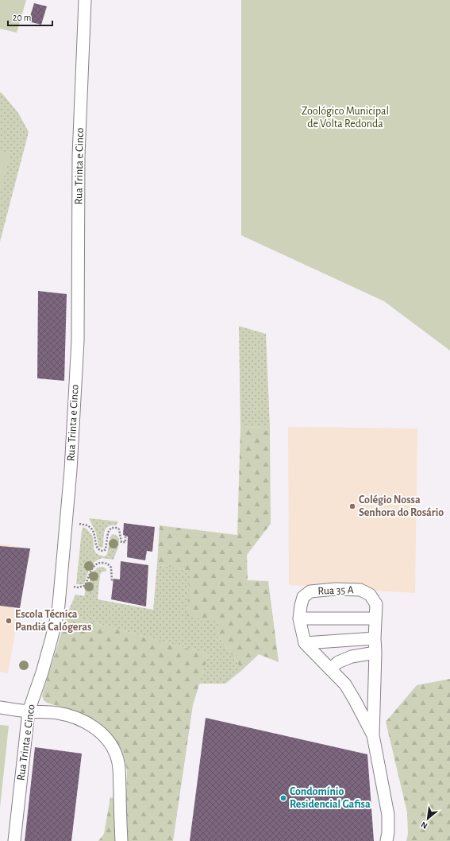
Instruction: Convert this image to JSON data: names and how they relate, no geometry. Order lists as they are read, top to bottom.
{
  "streets": {
    "street": ["Rua Trinta e Cinco", "Rua 35 A"]
  },
  "parks": ["Zoológico Municipal de Volta Redonda"],
  "places": ["Colégio Nossa Senhora do Rosário", "Escola Técnica Pandiá Calógeras", "Condomínio Residencial Gafisa"],
  "scale_bar": "20 m",
  "north": "bottom left"
}
